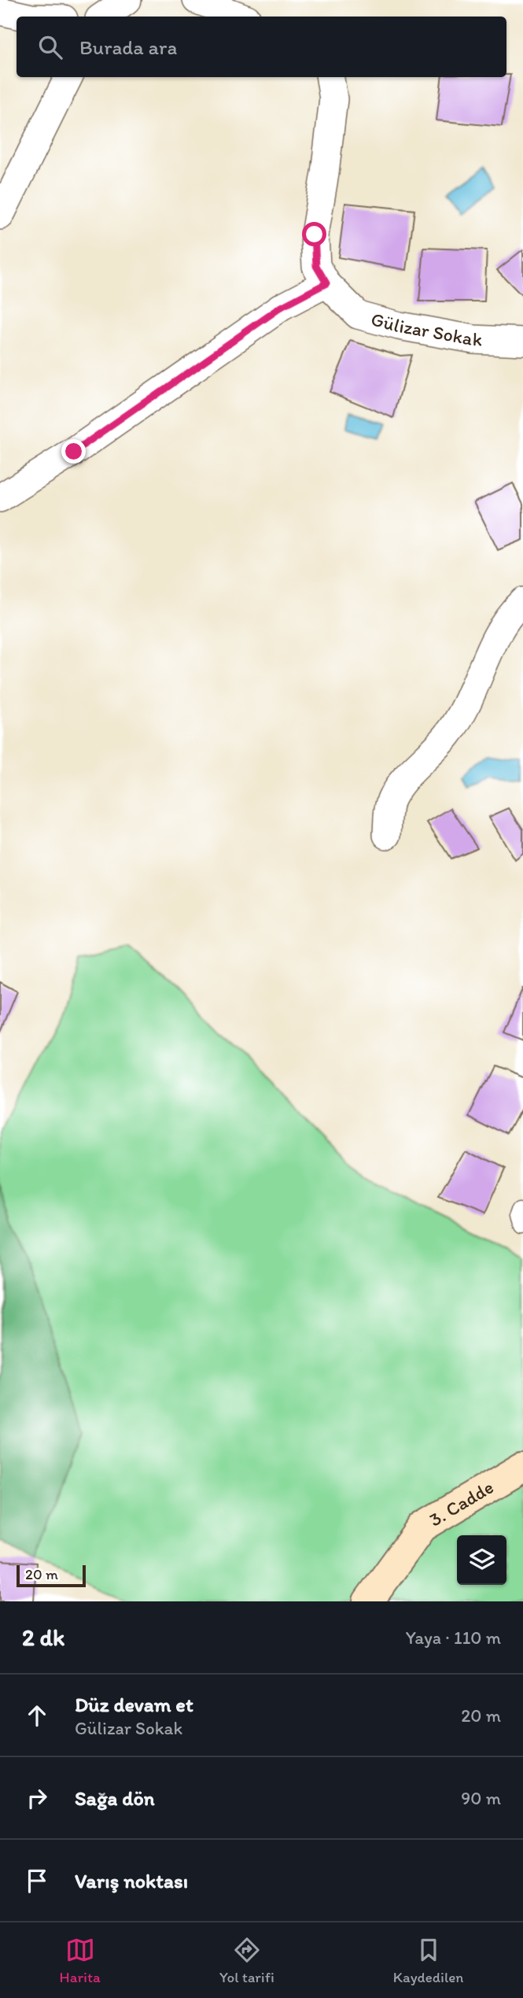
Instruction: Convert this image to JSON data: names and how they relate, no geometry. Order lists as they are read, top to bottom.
{
  "streets": {
    "main road": ["3. Cadde"],
    "street": ["Gülizar Sokak"]
  },
  "scale_bar": "20 m",
  "page": {
    "search": "Burada ara",
    "scale": "20 m",
    "heading": ["2 dk", "Yaya · 110 m"],
    "list": [
      ["Düz devam et", "Gülizar Sokak", "20 m"],
      ["Sağa dön", "90 m"],
      "Varış noktası"
    ],
    "nav": ["Harita", "Yol tarifi", "Kaydedilen"]
  }
}
